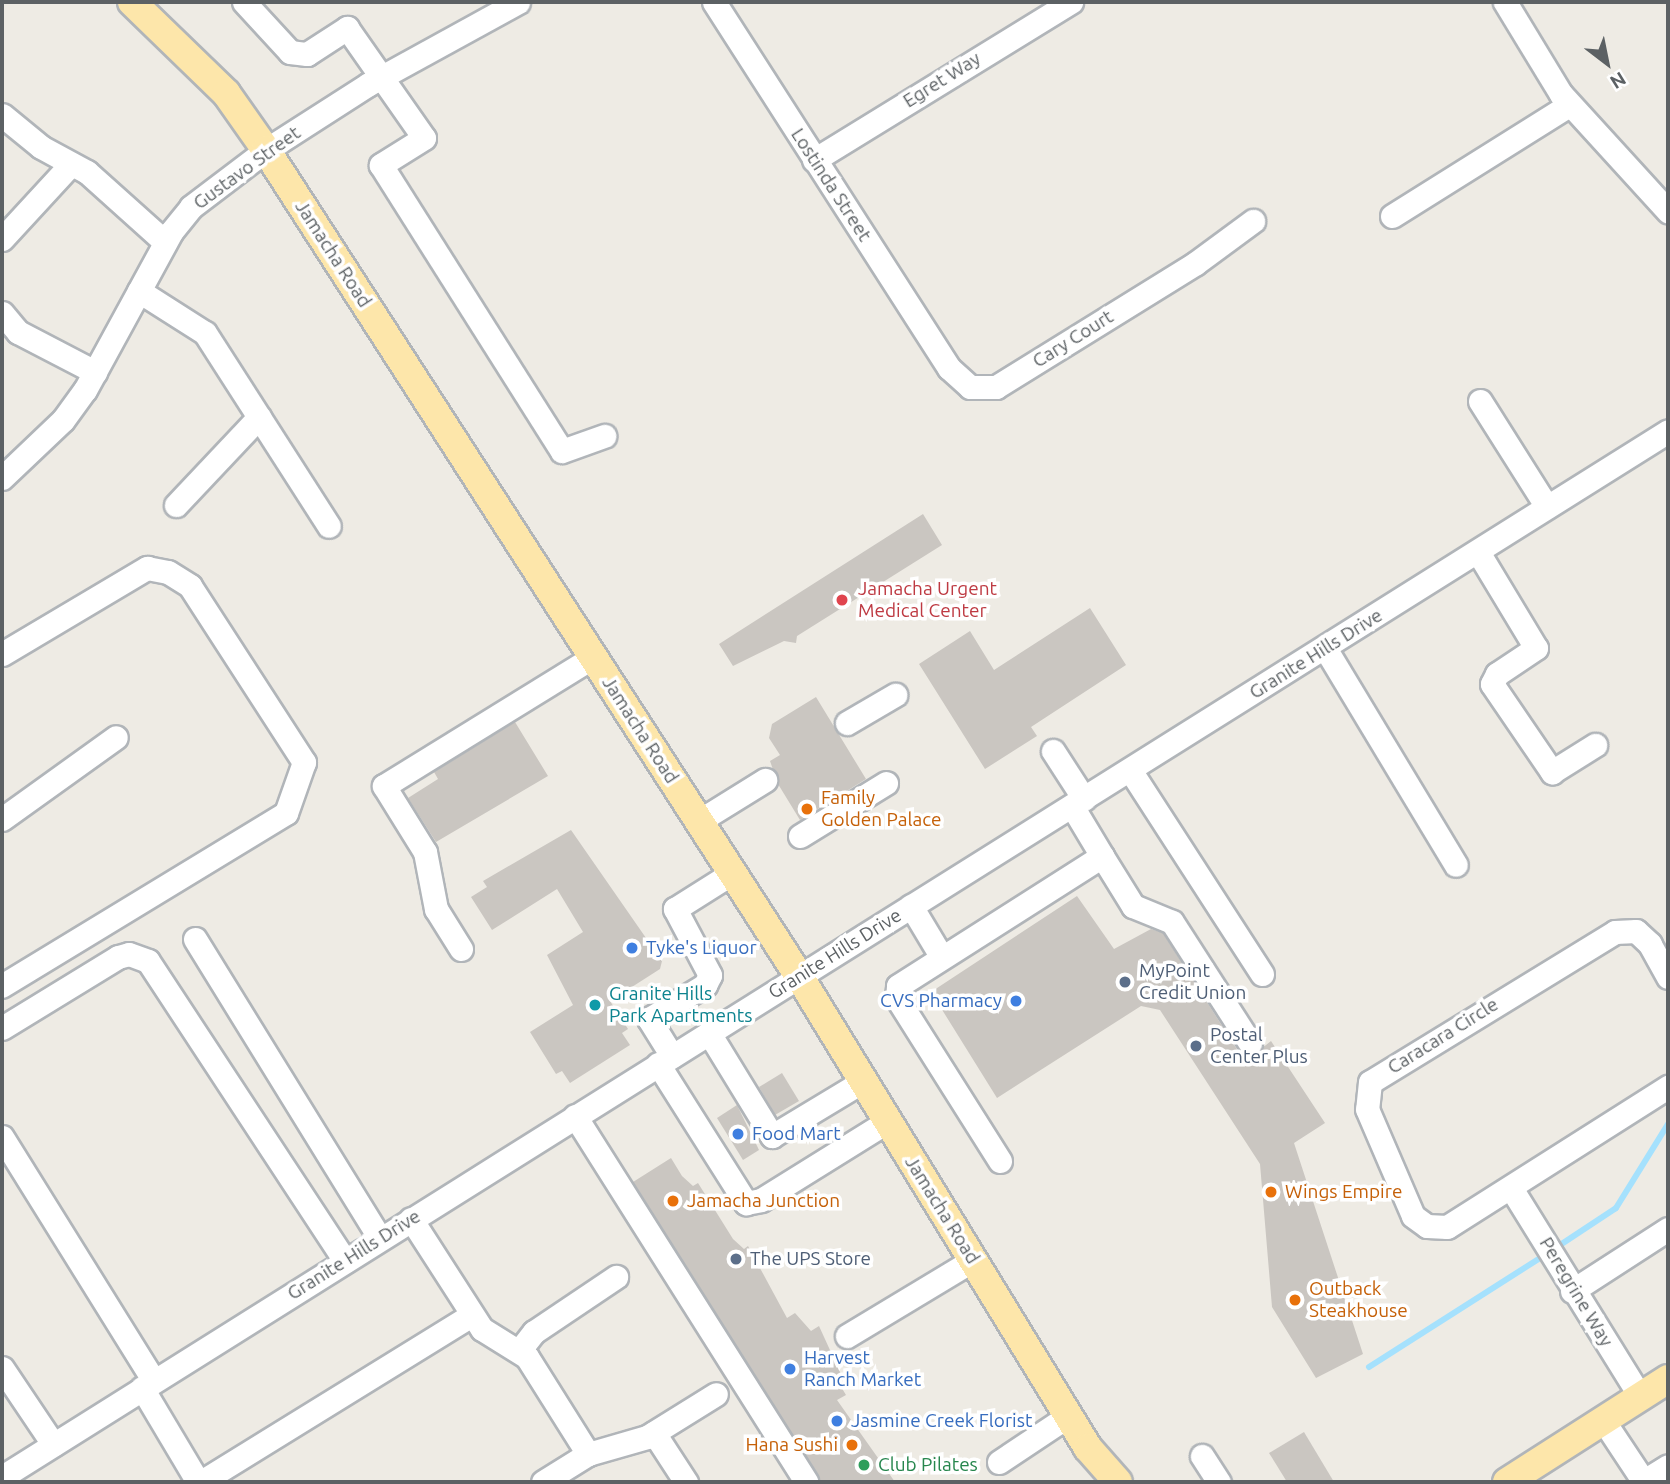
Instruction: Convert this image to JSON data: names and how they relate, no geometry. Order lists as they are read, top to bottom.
{
  "streets": {
    "main road": ["Jamacha Road"],
    "street": [
      "Egret Way",
      "Gustavo Street",
      "Lostinda Street",
      "Cary Court",
      "Granite Hills Drive",
      "Caracara Circle",
      "Peregrine Way"
    ]
  },
  "crossings": [
    ["Egret Way", "Lostinda Street"],
    ["Gustavo Street", "Jamacha Road"],
    ["Lostinda Street", "Cary Court"],
    ["Jamacha Road", "Granite Hills Drive"],
    ["Caracara Circle", "Peregrine Way"]
  ],
  "places": [
    "Jamacha Urgent Medical Center",
    "Family Golden Palace",
    "Tyke's Liquor",
    "MyPoint Credit Union",
    "CVS Pharmacy",
    "Granite Hills Park Apartments",
    "Postal Center Plus",
    "Food Mart",
    "Wings Empire",
    "Jamacha Junction",
    "The UPS Store",
    "Outback Steakhouse",
    "Harvest Ranch Market",
    "Jasmine Creek Florist",
    "Hana Sushi",
    "Club Pilates"
  ],
  "north": "bottom right"
}
